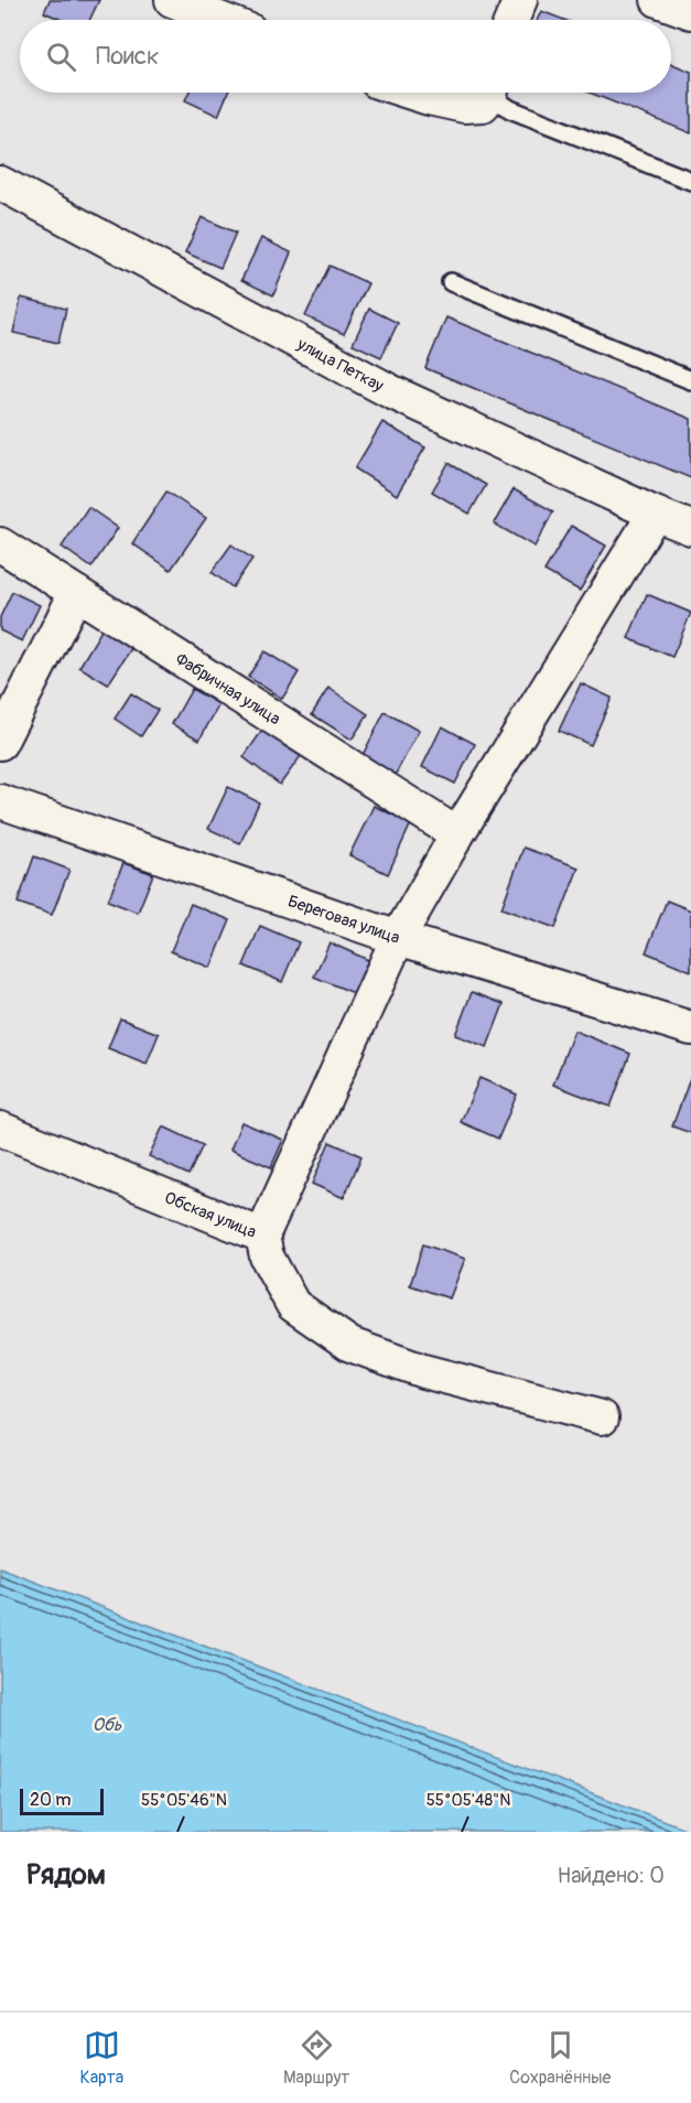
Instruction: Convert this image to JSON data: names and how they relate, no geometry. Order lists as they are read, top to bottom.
{
  "streets": {
    "street": [
      "улица Петкау",
      "Фабричная улица",
      "Береговая улица",
      "Обская улица"
    ]
  },
  "water": ["Обь"],
  "scale_bar": "20 m",
  "page": {
    "search": "Поиск",
    "scale": "20 m",
    "heading": ["Рядом", "Найдено: 0"],
    "nav": ["Карта", "Маршрут", "Сохранённые"]
  },
  "coordinates": ["55°05'46\"N", "55°05'48\"N"]
}
